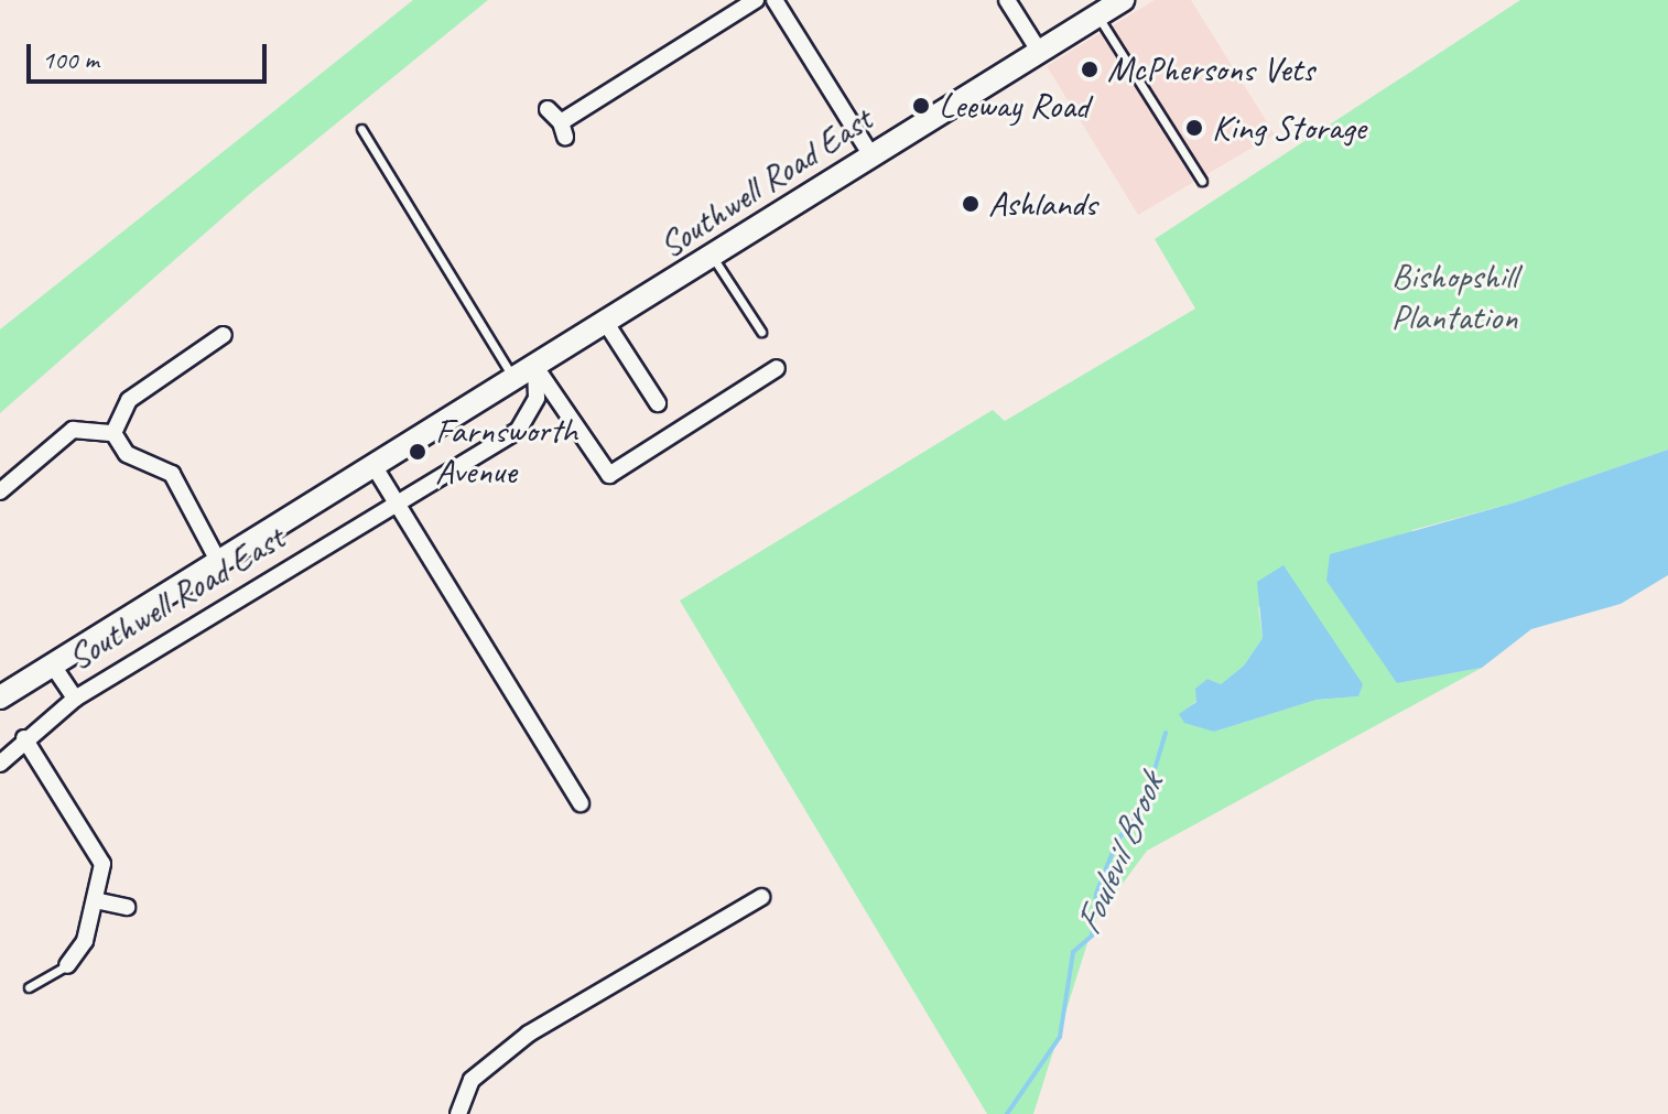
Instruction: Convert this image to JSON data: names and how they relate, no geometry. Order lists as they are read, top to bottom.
{
  "streets": {
    "main road": ["Southwell Road East"]
  },
  "water": ["Foulevil Brook"],
  "parks": ["Bishopshill Plantation"],
  "places": [
    "McPhersons Vets",
    "Leeway Road",
    "King Storage",
    "Ashlands",
    "Farnsworth Avenue"
  ],
  "scale_bar": "100 m"
}
